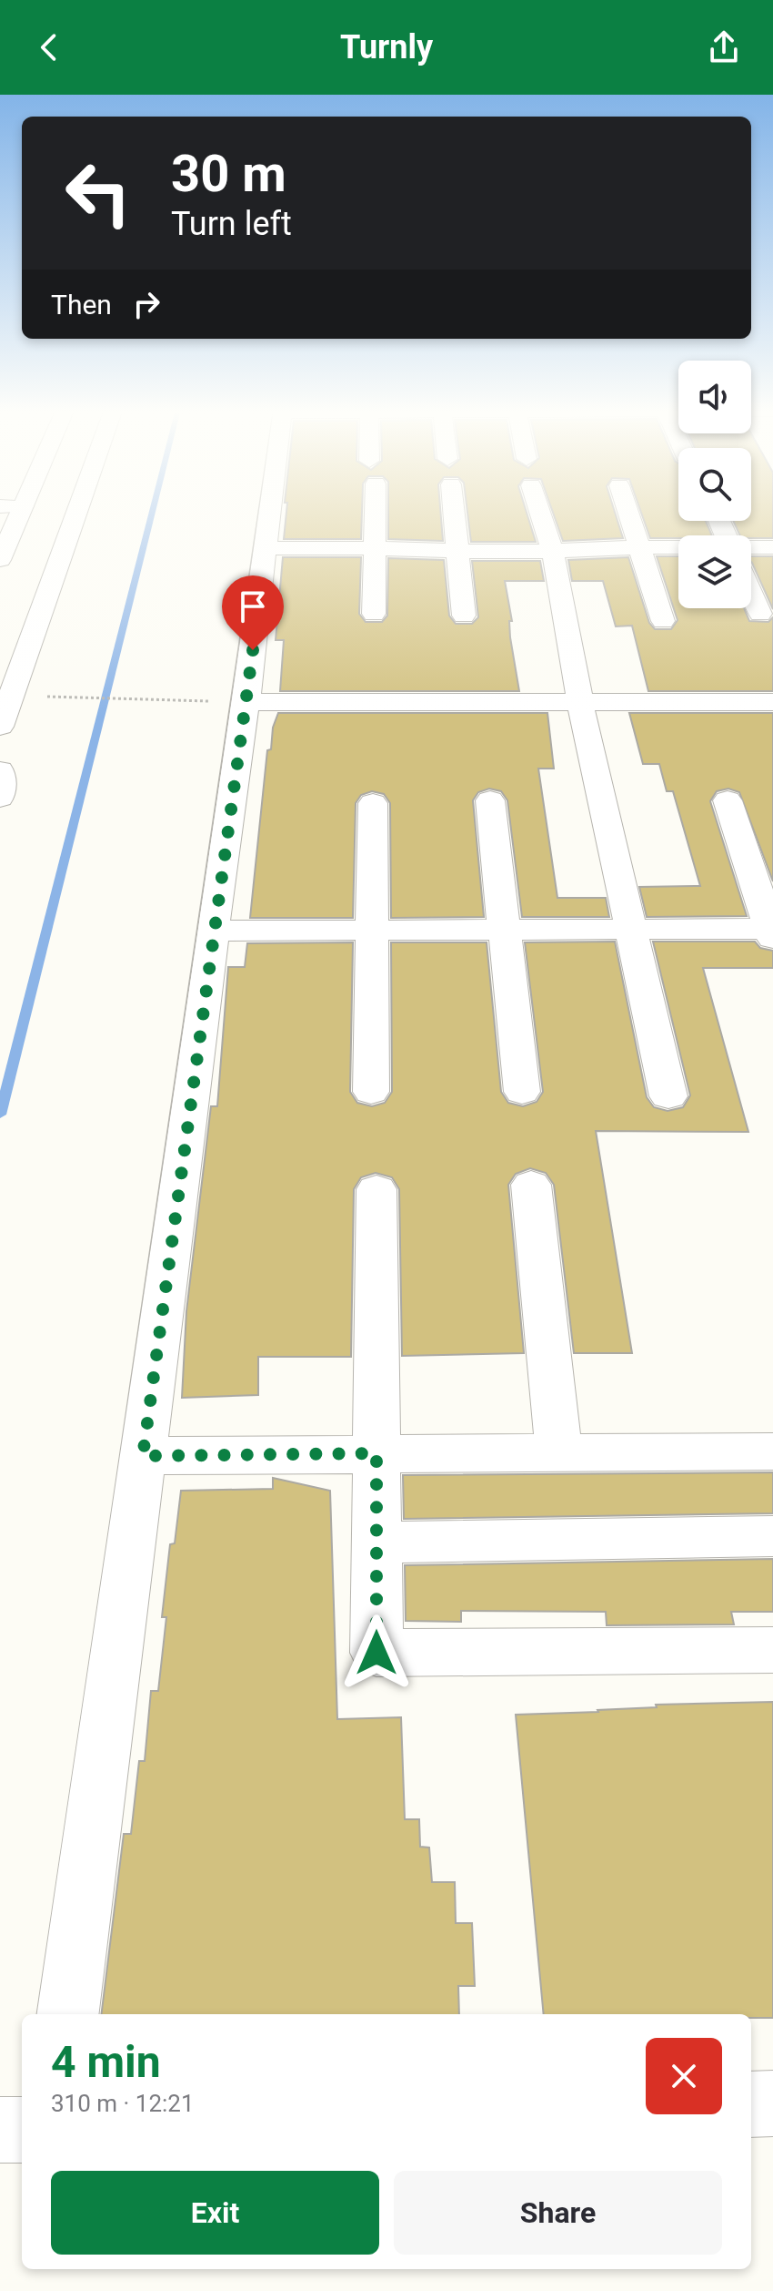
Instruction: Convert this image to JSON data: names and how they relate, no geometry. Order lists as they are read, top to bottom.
{
  "page": {
    "header": "Turnly",
    "turn": ["30 m", "Turn left"],
    "then": "Then",
    "heading": ["4 min", "310 m · 12:21"],
    "buttons": ["Exit", "Share"]
  }
}
